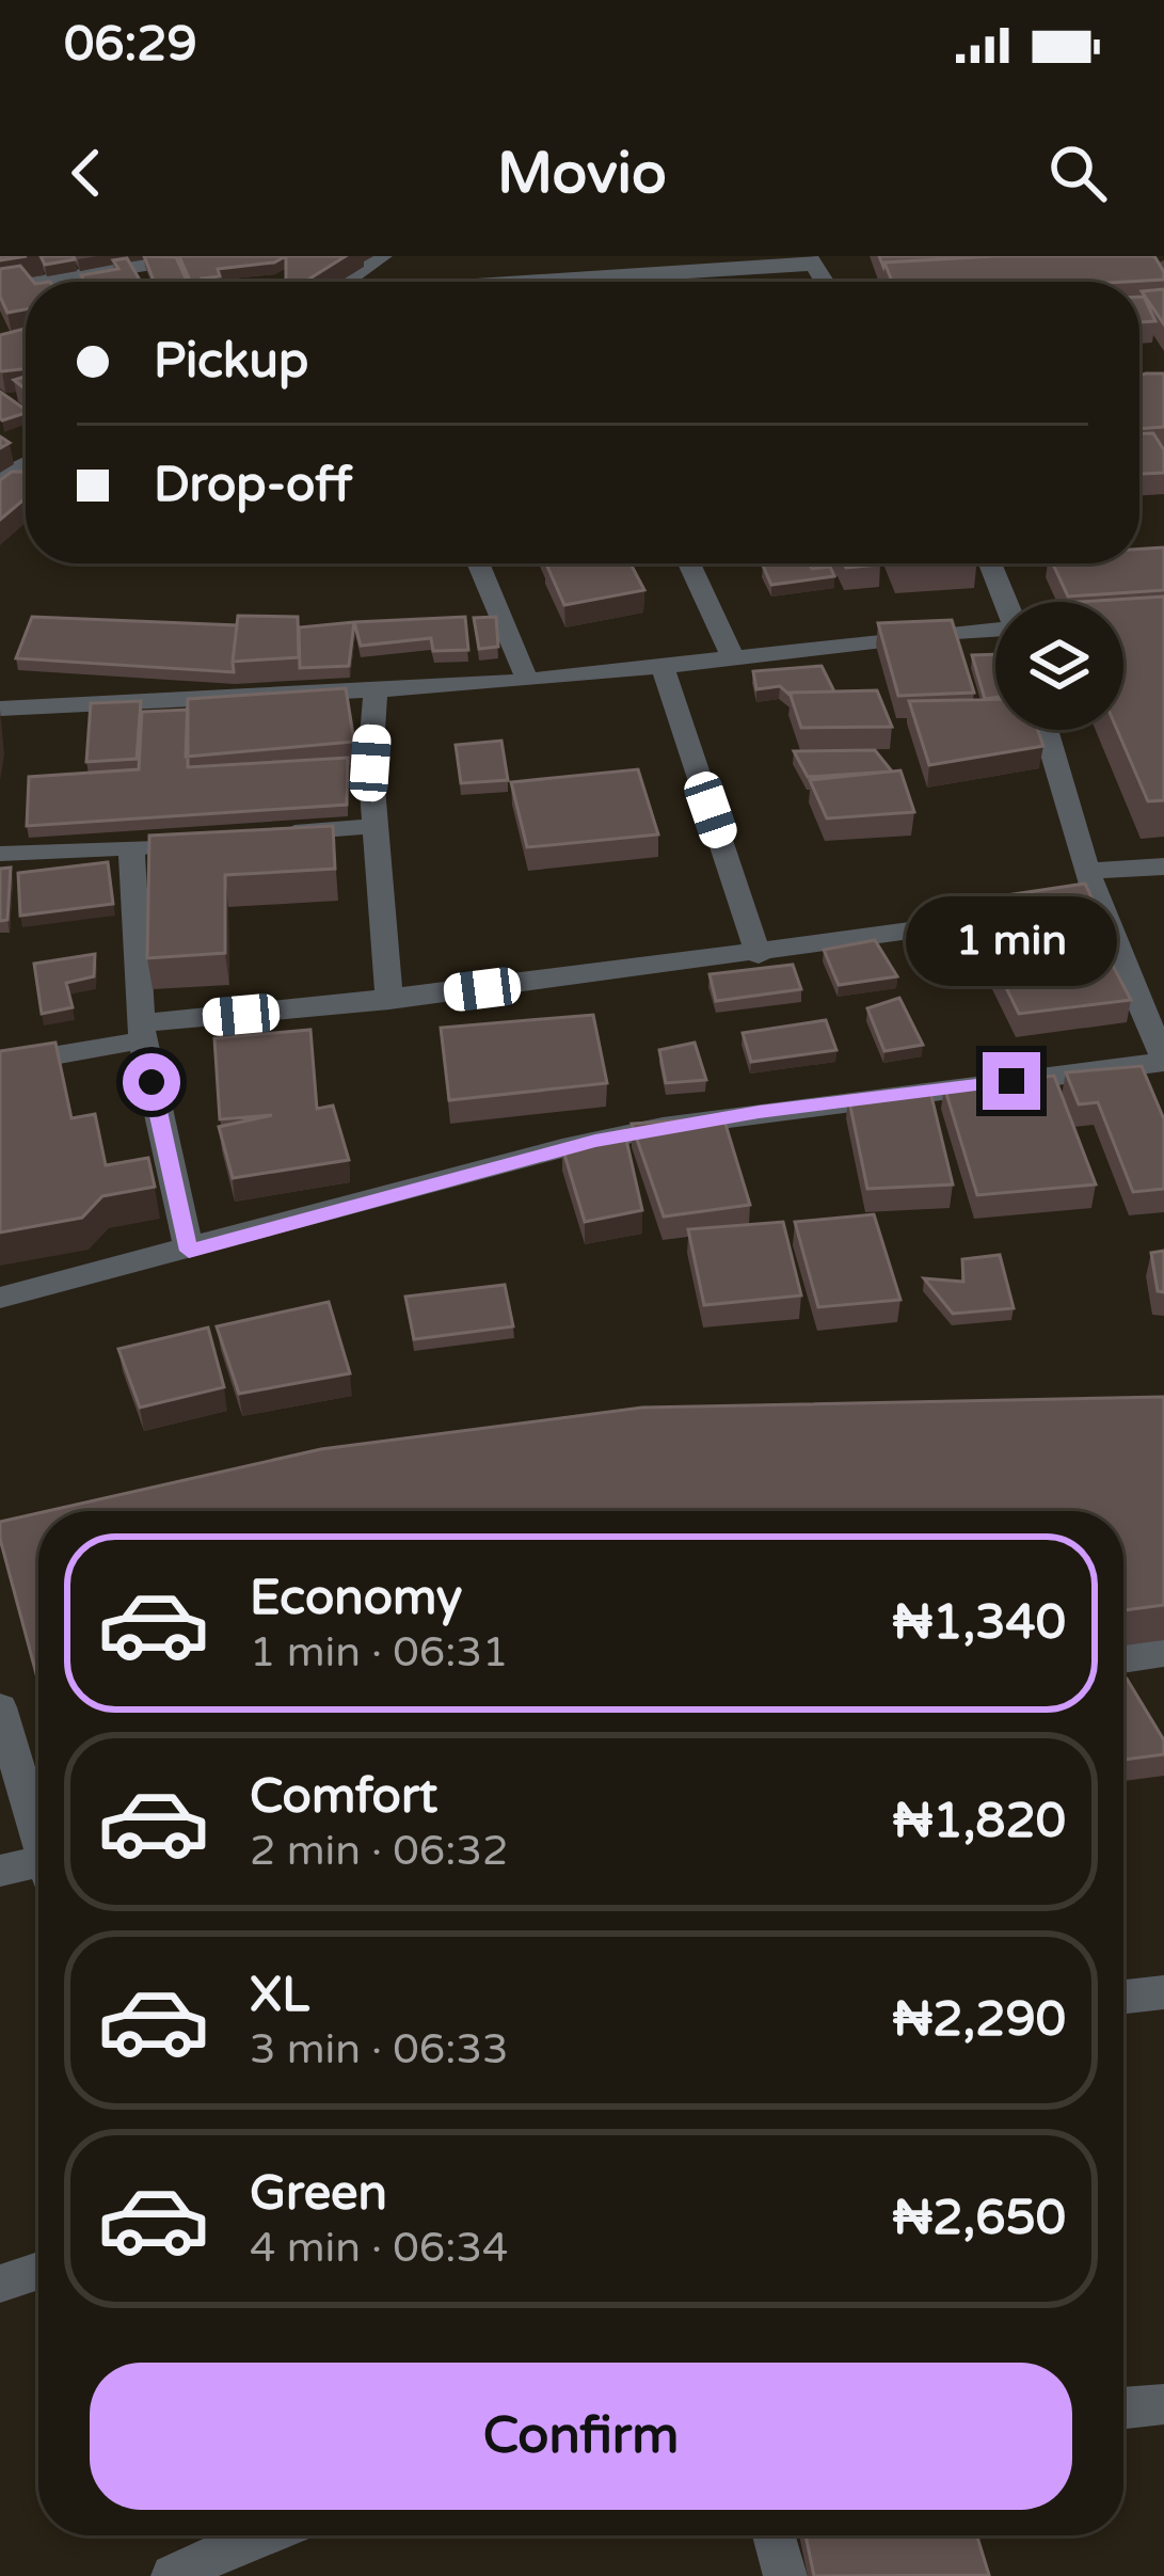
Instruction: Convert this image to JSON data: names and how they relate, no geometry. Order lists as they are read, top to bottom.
{
  "page": {
    "status": "06:29",
    "header": "Movio",
    "banner": ["Pickup", "Drop-off"],
    "bubble": "1 min",
    "list": [
      {
        "name": "Economy",
        "note": "1 min · 06:31",
        "value": "₦1,340"
      },
      {
        "name": "Comfort",
        "note": "2 min · 06:32",
        "value": "₦1,820"
      },
      {
        "name": "XL",
        "note": "3 min · 06:33",
        "value": "₦2,290"
      },
      {
        "name": "Green",
        "note": "4 min · 06:34",
        "value": "₦2,650"
      }
    ],
    "buttons": "Confirm"
  }
}
